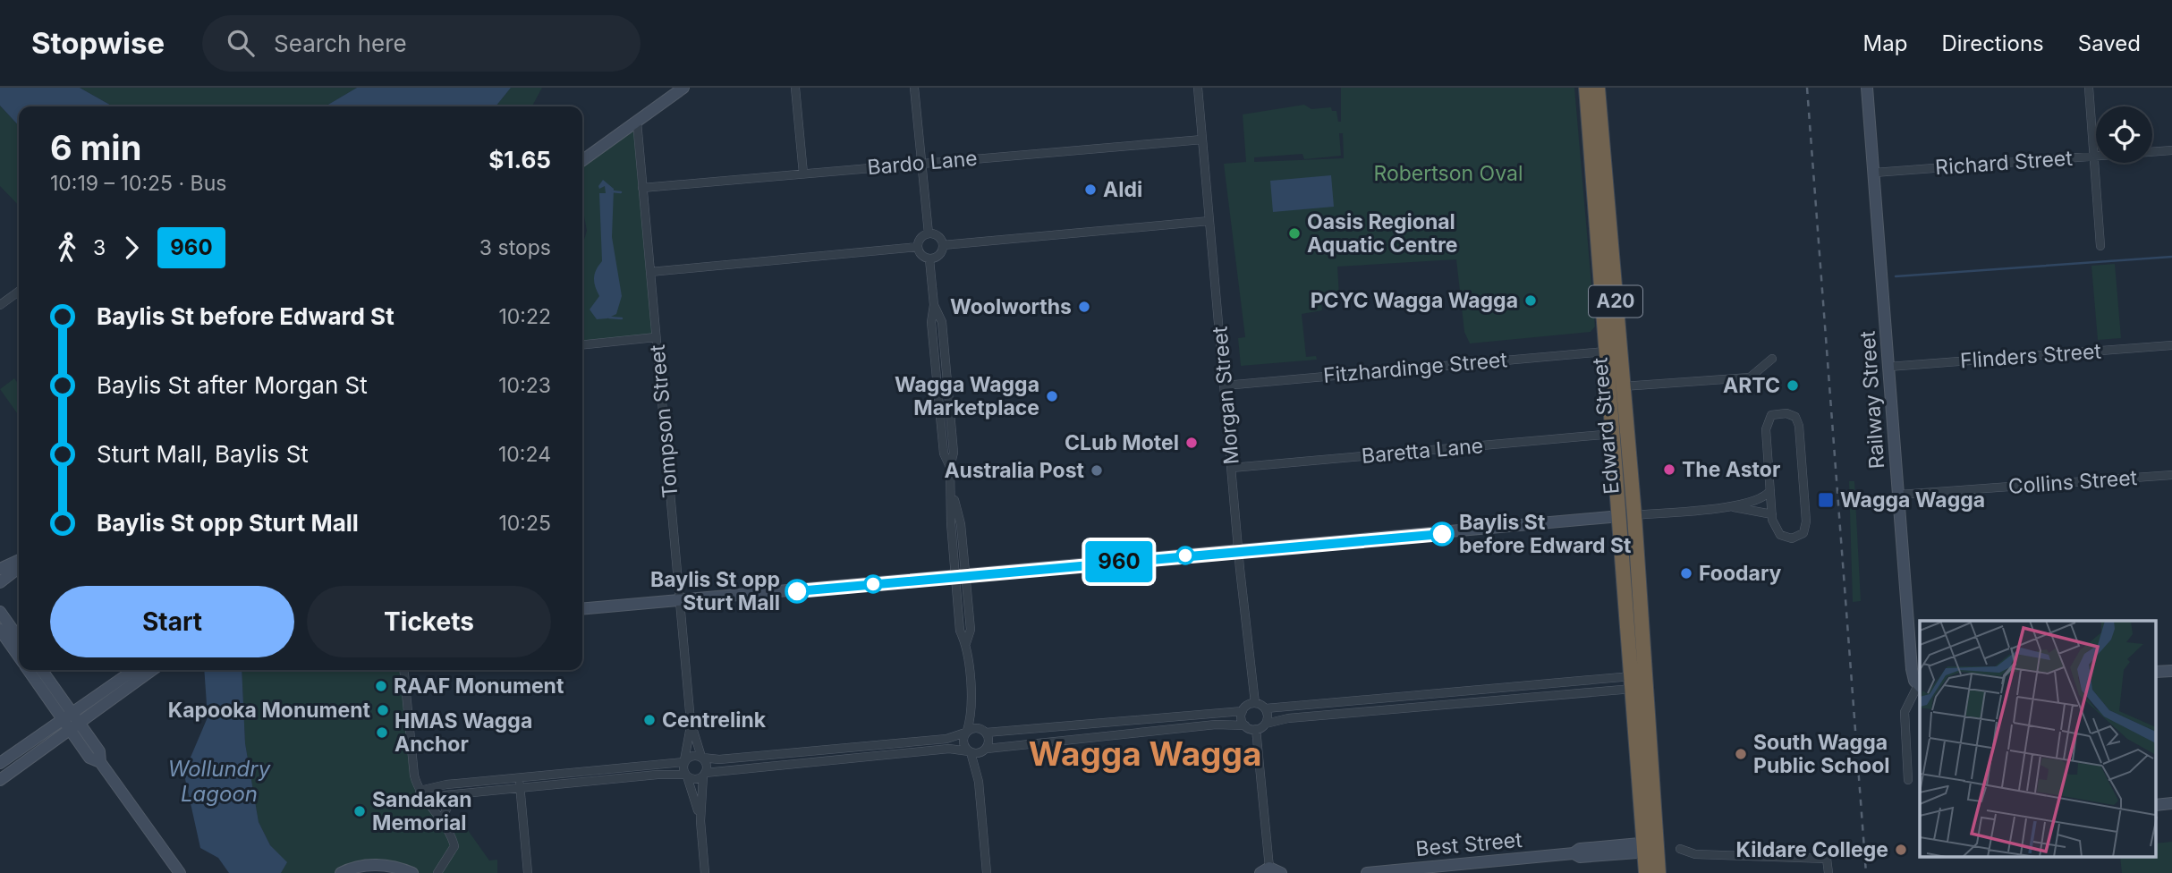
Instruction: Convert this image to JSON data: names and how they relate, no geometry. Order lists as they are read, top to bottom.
{
  "streets": {
    "highway": ["A20", "Edward Street"],
    "street": [
      "Bardo Lane",
      "Richard Street",
      "Flinders Street",
      "Fitzhardinge Street",
      "Morgan Street",
      "Railway Street",
      "Tompson Street",
      "Baretta Lane",
      "Collins Street",
      "Best Street"
    ]
  },
  "crossings": [
    ["Bardo Lane", "Morgan Street"],
    ["Bardo Lane", "Tompson Street"],
    ["Richard Street", "Railway Street"],
    ["Flinders Street", "Railway Street"],
    ["Fitzhardinge Street", "Morgan Street"],
    ["Fitzhardinge Street", "Edward Street"],
    ["Morgan Street", "Baretta Lane"],
    ["Railway Street", "Collins Street"],
    ["Edward Street", "Baretta Lane"],
    ["Edward Street", "Best Street"]
  ],
  "districts": ["Wagga Wagga"],
  "water": ["Wollundry Lagoon"],
  "parks": ["Robertson Oval"],
  "places": {
    "other": [
      "Aldi",
      "Oasis Regional Aquatic Centre",
      "PCYC Wagga Wagga",
      "Woolworths",
      "ARTC",
      "Wagga Wagga Marketplace",
      "CLub Motel",
      "The Astor",
      "Australia Post",
      "Baylis St before Edward St",
      "Foodary",
      "Baylis St opp Sturt Mall",
      "RAAF Monument",
      "Kapooka Monument",
      "Centrelink",
      "HMAS Wagga Anchor",
      "South Wagga Public School",
      "Sandakan Memorial",
      "Kildare College"
    ],
    "transit": ["Wagga Wagga"]
  },
  "lines": ["bus line 960"],
  "page": {
    "header": "Stopwise",
    "search": "Search here",
    "nav": ["Map", "Directions", "Saved"],
    "on_map": "960",
    "heading": ["6 min", "10:19 – 10:25 · Bus", "$1.65"],
    "legs": ["3", "960", "3 stops"],
    "list": [
      {
        "name": "Baylis St before Edward St",
        "value": "10:22"
      },
      {
        "name": "Baylis St after Morgan St",
        "value": "10:23"
      },
      {
        "name": "Sturt Mall, Baylis St",
        "value": "10:24"
      },
      {
        "name": "Baylis St opp Sturt Mall",
        "value": "10:25"
      }
    ],
    "buttons": ["Start", "Tickets"]
  }
}
